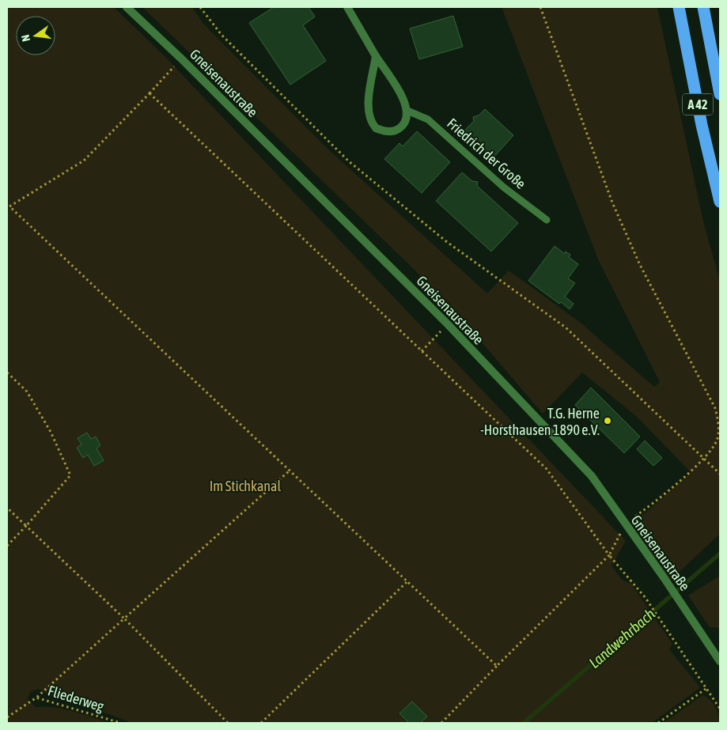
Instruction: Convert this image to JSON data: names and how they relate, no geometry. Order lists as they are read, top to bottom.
{
  "streets": {
    "highway": ["A 42"],
    "street": ["Gneisenaustraße"],
    "lane": ["Friedrich der Große"],
    "path": ["Fliederweg"]
  },
  "water": ["Landwehrbach"],
  "parks": ["Im Stichkanal"],
  "places": ["T.G. Herne -Horsthausen 1890 e.V."],
  "north": "left"
}
